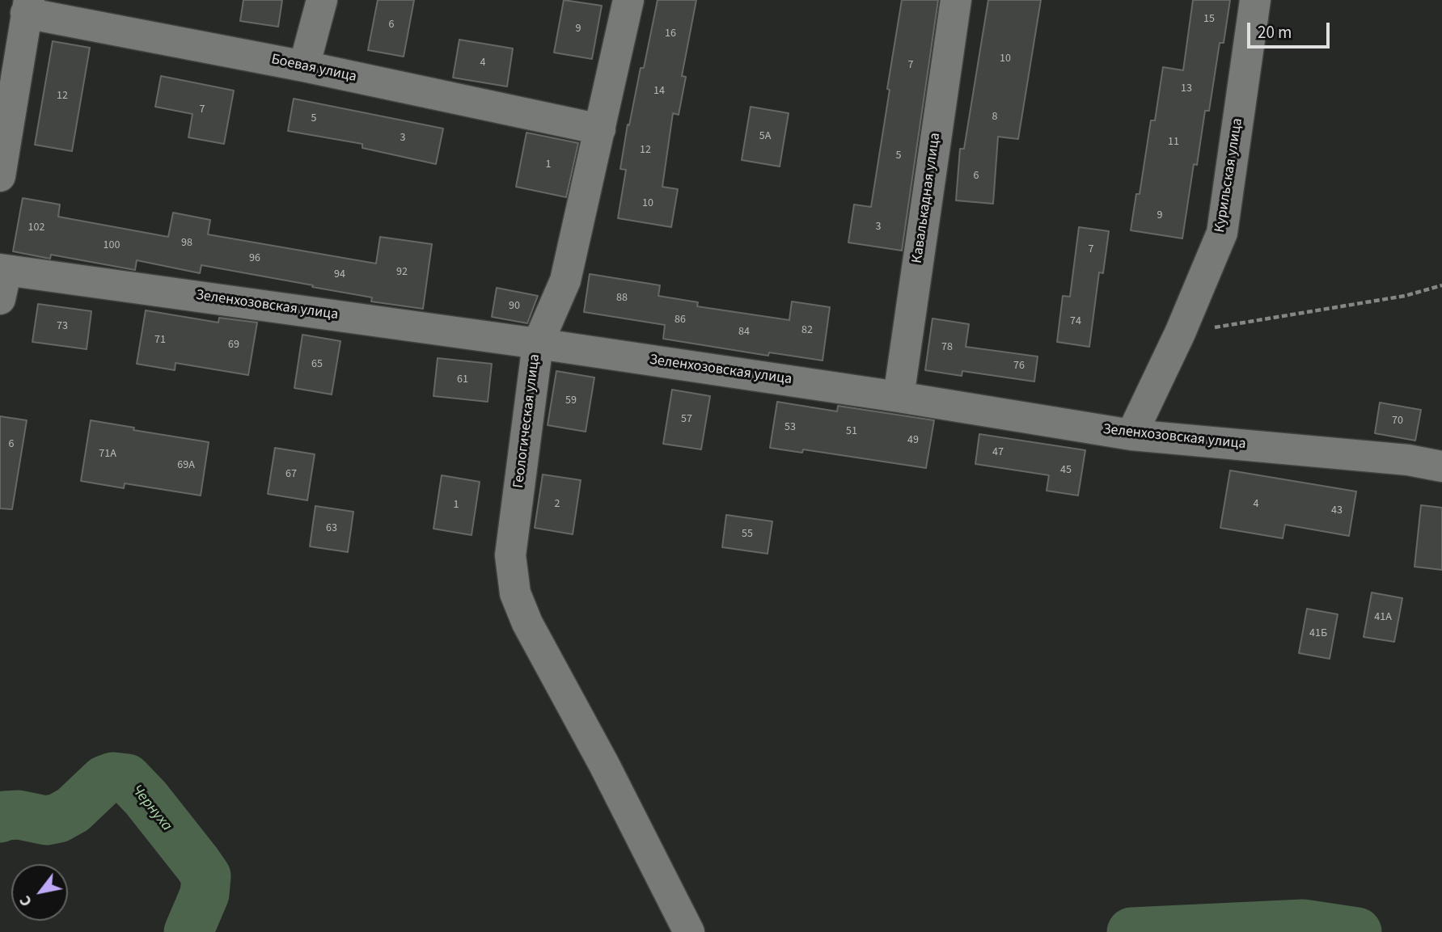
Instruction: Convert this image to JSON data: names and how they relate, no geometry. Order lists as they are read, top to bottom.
{
  "streets": {
    "street": [
      "Боевая улица",
      "Курильская улица",
      "Кавалькадная улица",
      "Зеленхозовская улица",
      "Геологическая улица"
    ]
  },
  "crossings": [
    ["Боевая улица", "Геологическая улица"],
    ["Курильская улица", "Зеленхозовская улица"],
    ["Кавалькадная улица", "Зеленхозовская улица"],
    ["Зеленхозовская улица", "Геологическая улица"]
  ],
  "water": ["Чернуха"],
  "house_numbers": [
    "15",
    "6",
    "9",
    "16",
    "10",
    "4",
    "7",
    "13",
    "14",
    "12",
    "7",
    "8",
    "5",
    "5А",
    "3",
    "11",
    "12",
    "5",
    "1",
    "6",
    "10",
    "9",
    "3",
    "102",
    "98",
    "100",
    "7",
    "96",
    "92",
    "94",
    "88",
    "90",
    "86",
    "74",
    "73",
    "82",
    "84",
    "71",
    "69",
    "78",
    "65",
    "76",
    "61",
    "59",
    "57",
    "70",
    "53",
    "51",
    "49",
    "6",
    "47",
    "71А",
    "69А",
    "45",
    "67",
    "2",
    "4",
    "1",
    "43",
    "63",
    "55",
    "41А",
    "41Б"
  ],
  "scale_bar": "20 m",
  "north": "bottom left"
}
